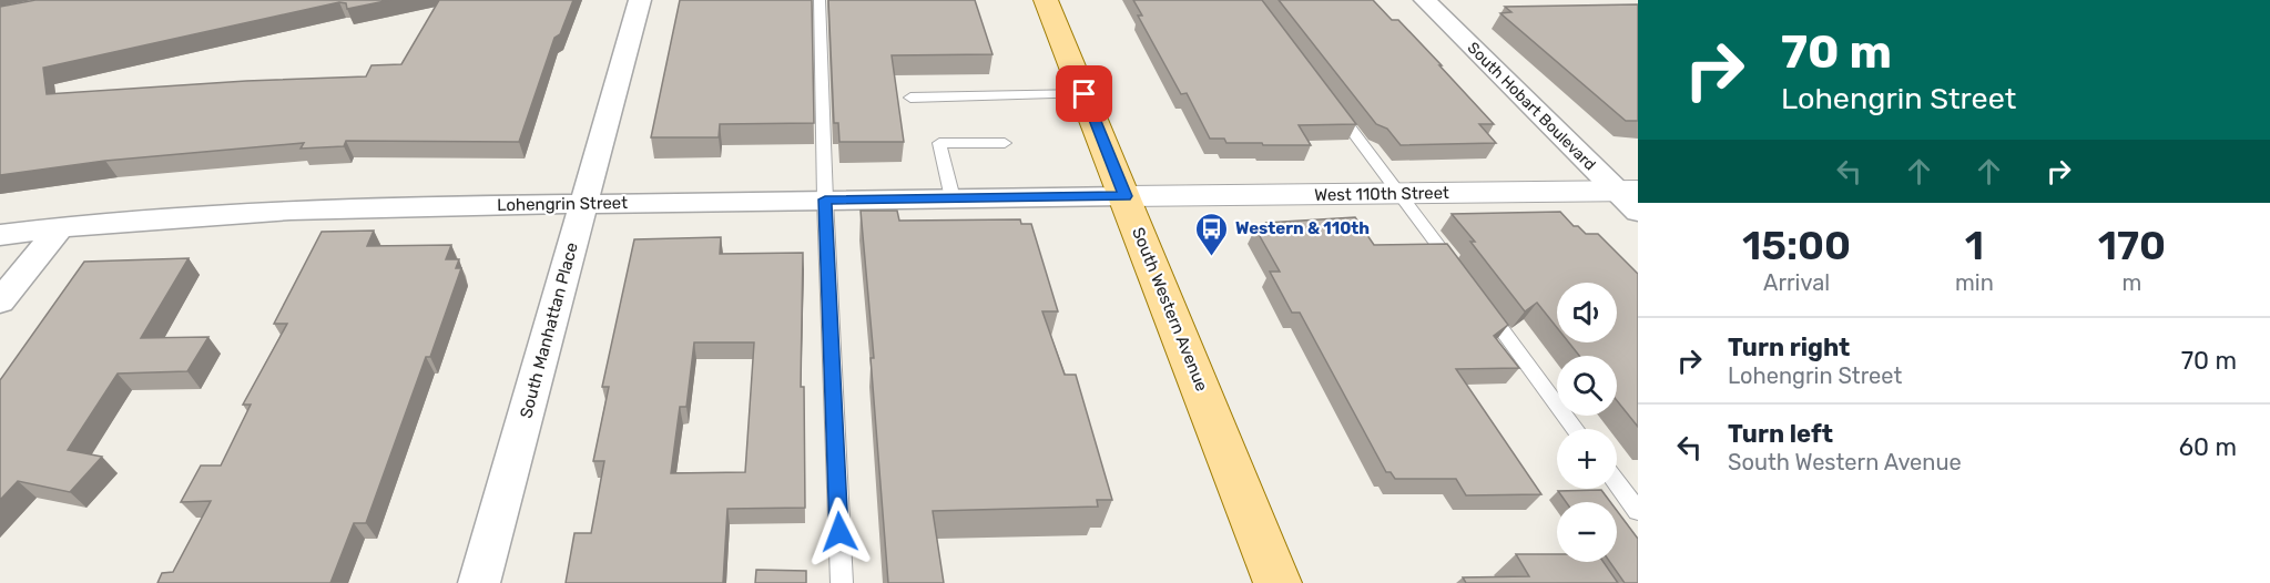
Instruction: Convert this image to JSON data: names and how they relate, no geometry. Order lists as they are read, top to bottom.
{
  "streets": {
    "main road": ["South Western Avenue"],
    "street": [
      "South Hobart Boulevard",
      "West 110th Street",
      "Lohengrin Street",
      "South Manhattan Place"
    ]
  },
  "crossings": [
    ["South Hobart Boulevard", "West 110th Street"],
    ["West 110th Street", "Lohengrin Street"],
    ["West 110th Street", "South Western Avenue"],
    ["Lohengrin Street", "South Western Avenue"],
    ["Lohengrin Street", "South Manhattan Place"]
  ],
  "places": {
    "bus stop": ["Western & 110th"]
  },
  "page": {
    "turn": ["70 m", "Lohengrin Street"],
    "eta": [
      "15:00",
      "Arrival",
      "1",
      "min",
      "170",
      "m"
    ],
    "map_buttons": ["+", "−"],
    "list": [
      {
        "name": "Turn right",
        "note": "Lohengrin Street",
        "value": "70 m"
      },
      {
        "name": "Turn left",
        "note": "South Western Avenue",
        "value": "60 m"
      }
    ]
  }
}
